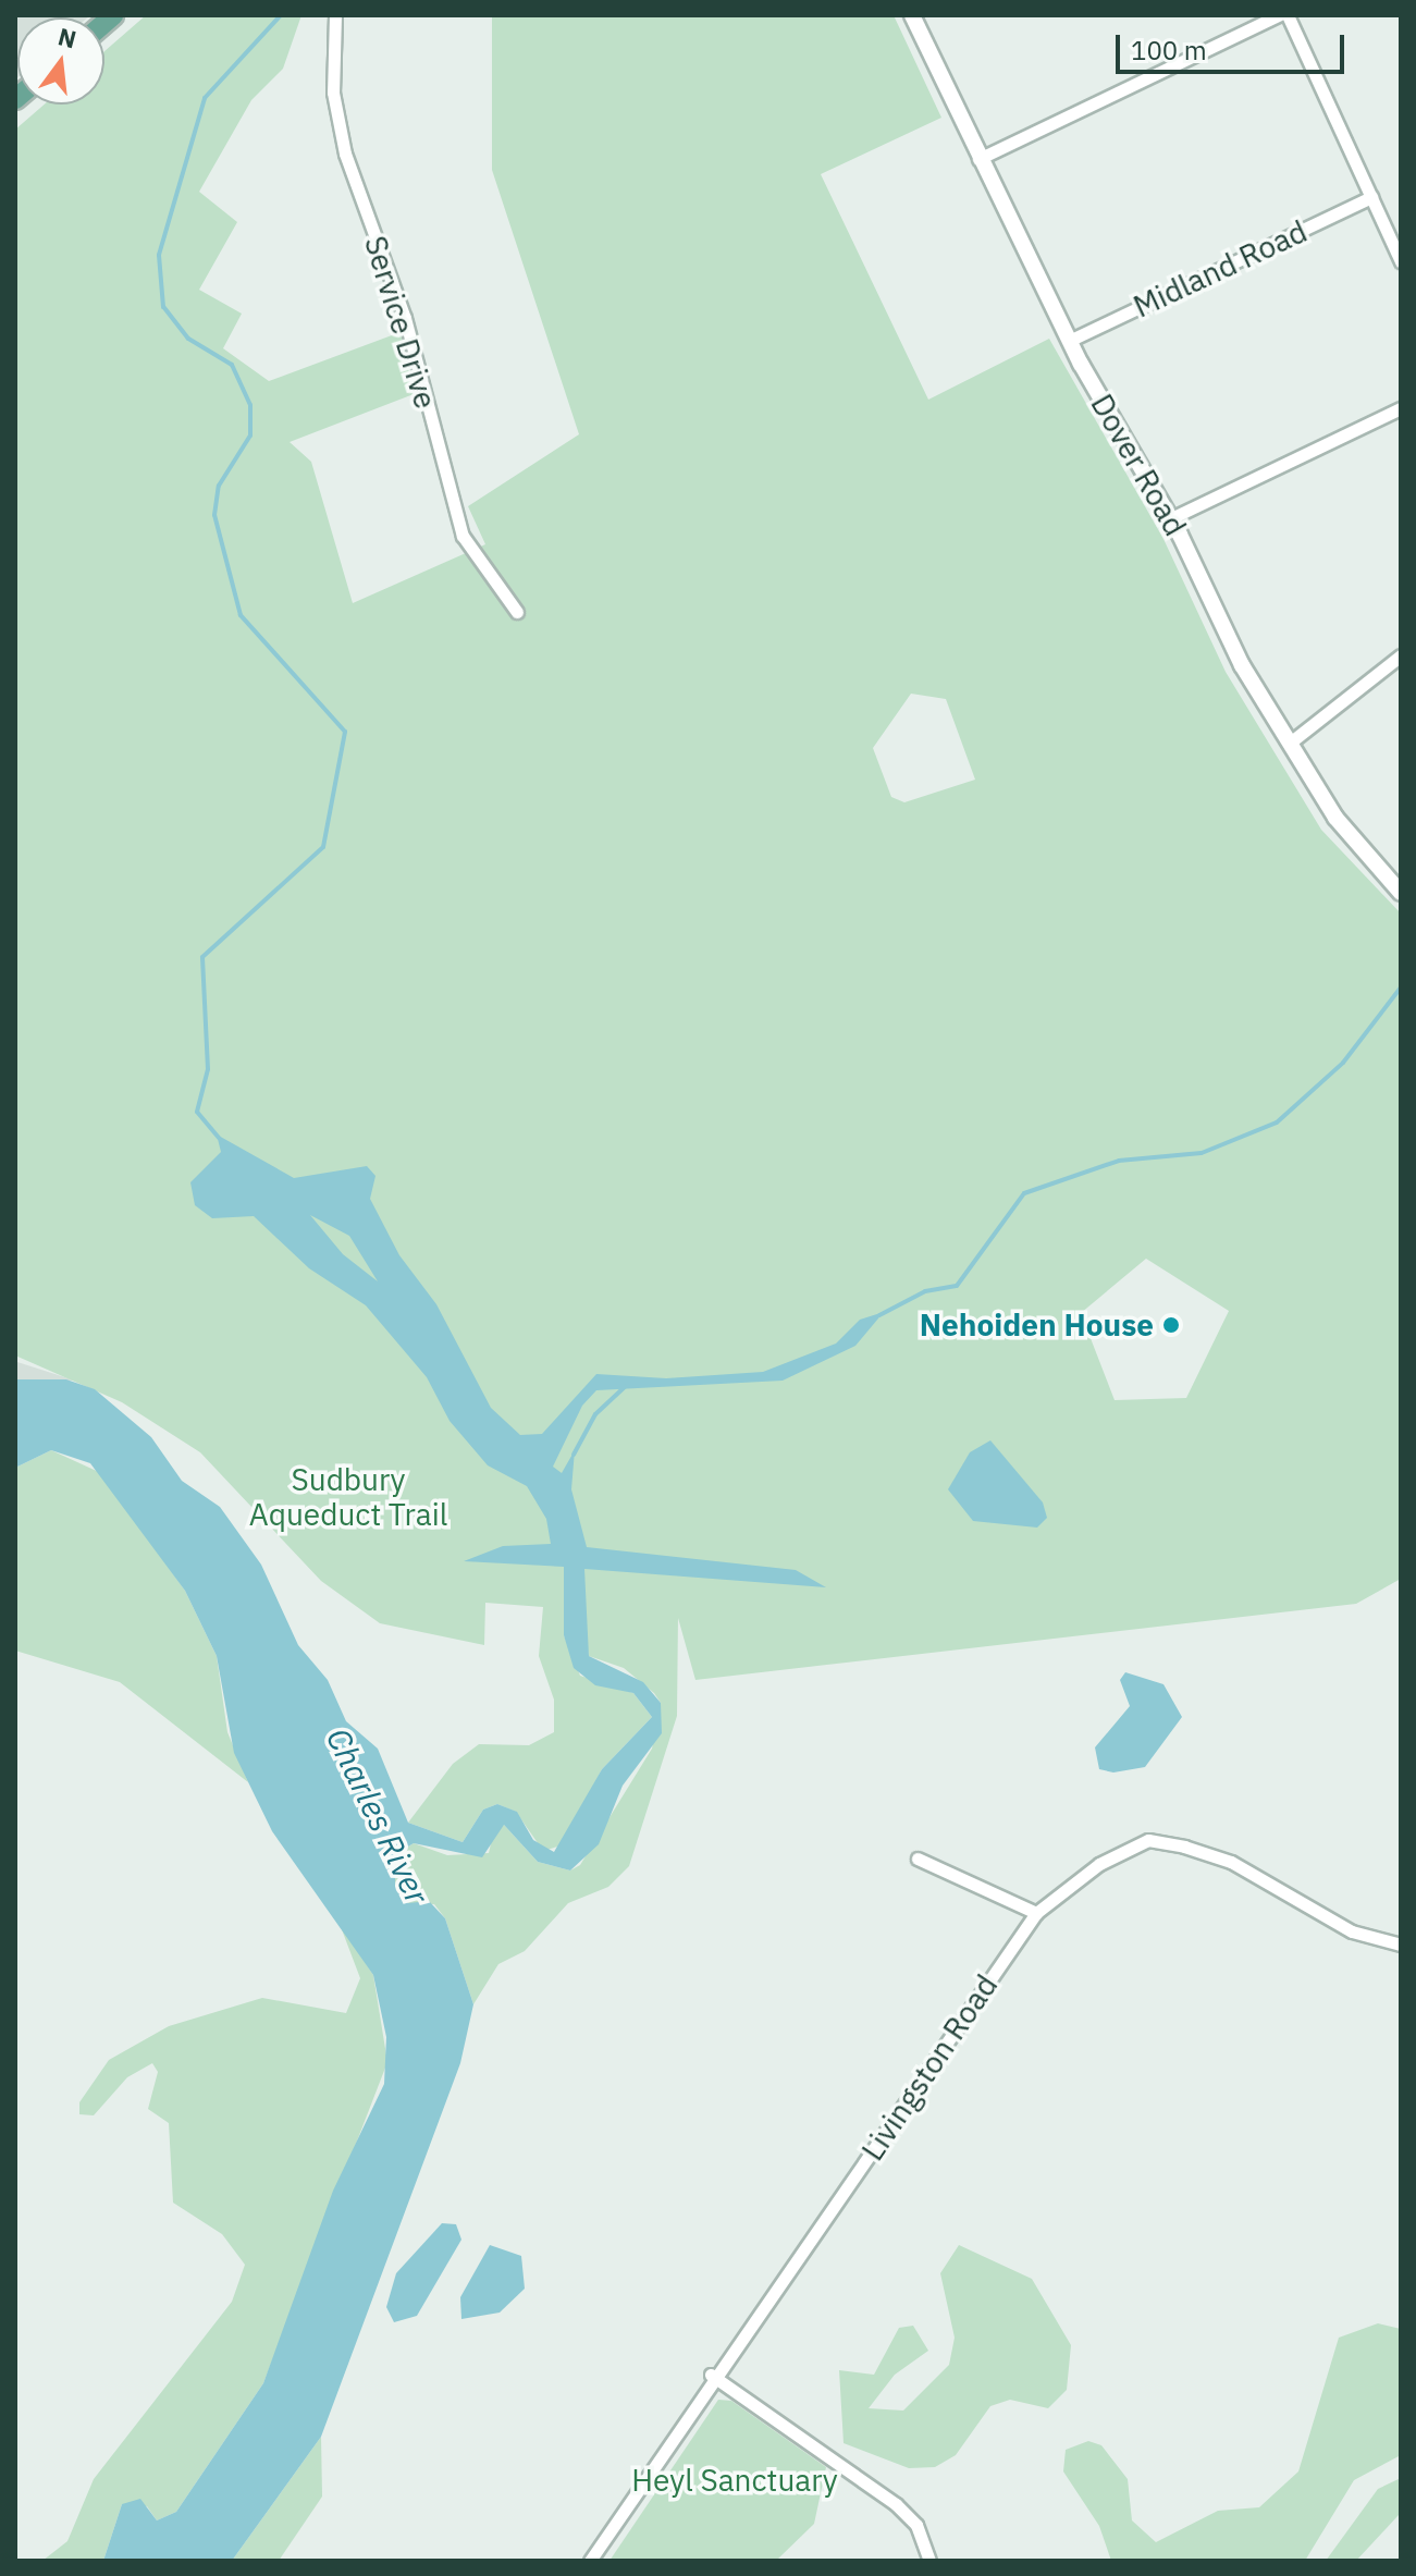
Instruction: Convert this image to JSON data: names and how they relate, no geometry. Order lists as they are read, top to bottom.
{
  "streets": {
    "street": [
      "Midland Road",
      "Service Drive",
      "Dover Road",
      "Livingston Road"
    ]
  },
  "crossings": [
    ["Midland Road", "Dover Road"]
  ],
  "water": ["Charles River"],
  "parks": ["Sudbury Aqueduct Trail", "Heyl Sanctuary"],
  "places": ["Nehoiden House"],
  "scale_bar": "100 m",
  "north": "top"
}
